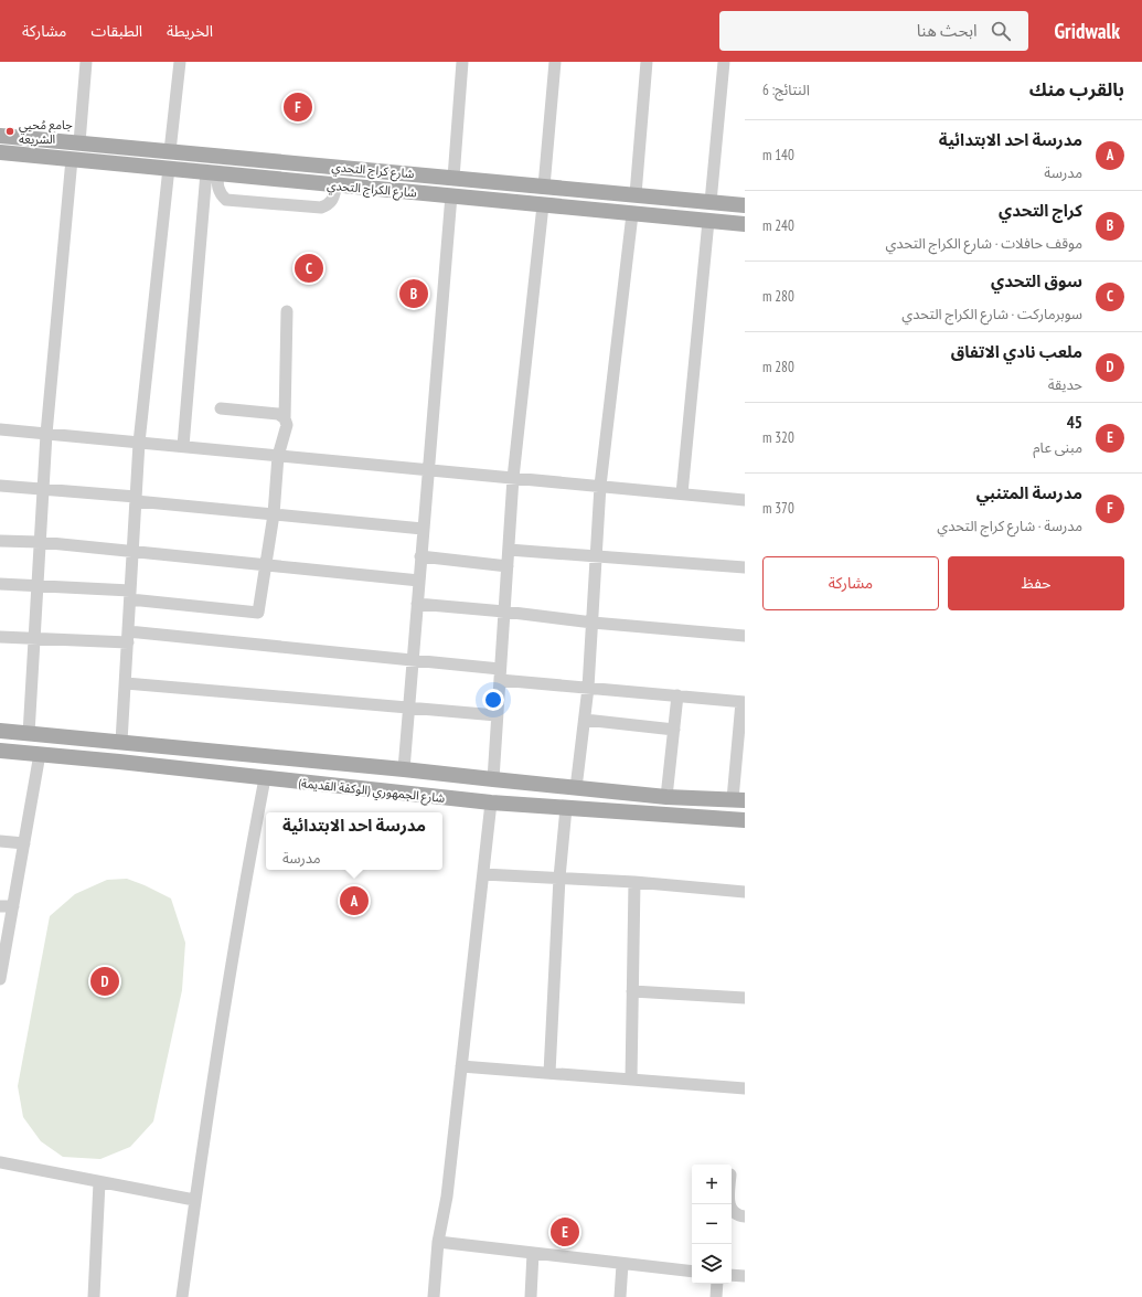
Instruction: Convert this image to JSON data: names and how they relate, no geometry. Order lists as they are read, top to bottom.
{
  "streets": {
    "main road": ["شارع كراج التحدي", "شارع الكراج التحدي", "شارع الجمهوري (الوكفة القديمة)"]
  },
  "places": ["جامع مُحيي الشريعه"],
  "page": {
    "header": "Gridwalk",
    "search": "ابحث هنا",
    "nav": ["الخريطة", "الطبقات", "مشاركة"],
    "heading": ["بالقرب منك", "النتائج: 6"],
    "pins": [
      "F",
      "C",
      "B",
      "A",
      "D",
      "E"
    ],
    "list": [
      {
        "mark": "A",
        "name": "مدرسة احد الابتدائية",
        "note": "مدرسة",
        "value": "140 m"
      },
      {
        "mark": "B",
        "name": "كراج التحدي",
        "note": "موقف حافلات · شارع الكراج التحدي",
        "value": "240 m"
      },
      {
        "mark": "C",
        "name": "سوق التحدي",
        "note": "سوبرماركت · شارع الكراج التحدي",
        "value": "280 m"
      },
      {
        "mark": "D",
        "name": "ملعب نادي الاتفاق",
        "note": "حديقة",
        "value": "280 m"
      },
      {
        "mark": "E",
        "name": "45",
        "note": "مبنى عام",
        "value": "320 m"
      },
      {
        "mark": "F",
        "name": "مدرسة المتنبي",
        "note": "مدرسة · شارع كراج التحدي",
        "value": "370 m"
      }
    ],
    "buttons": ["حفظ", "مشاركة"],
    "popup": ["مدرسة احد الابتدائية", "مدرسة"],
    "map_buttons": ["+", "−"]
  }
}
